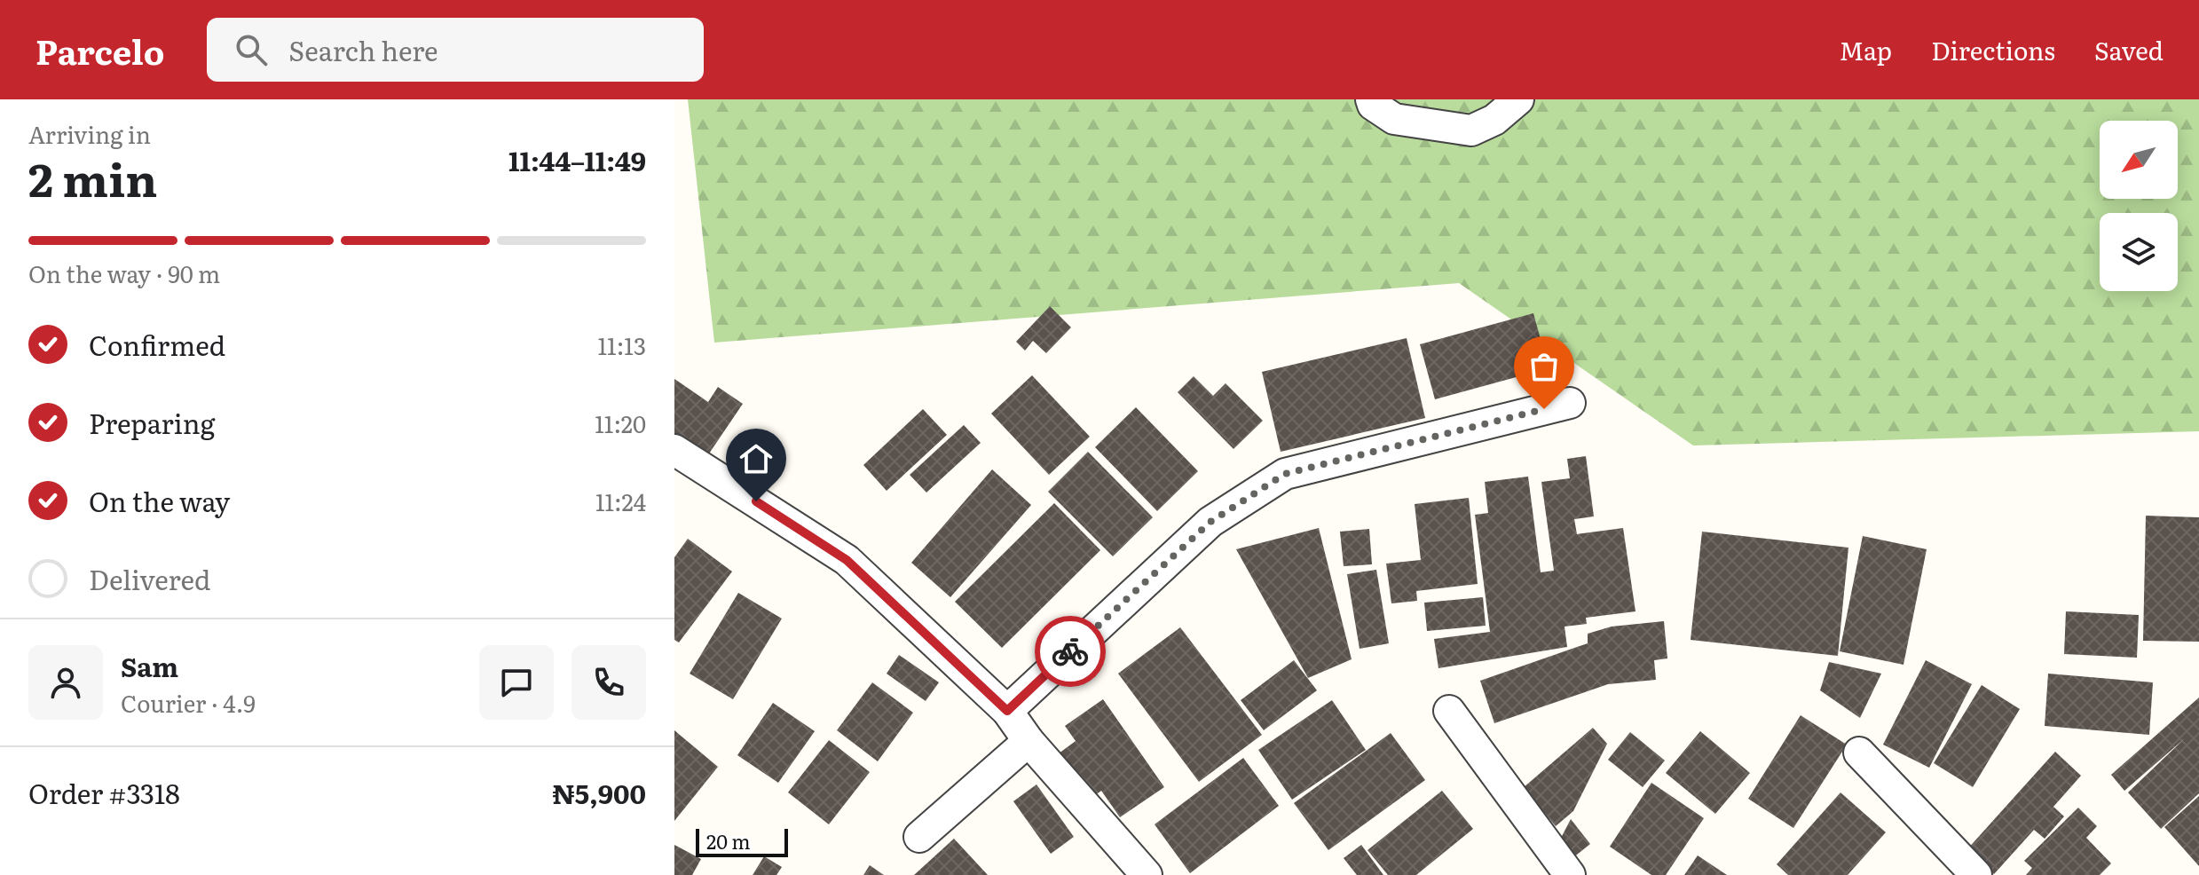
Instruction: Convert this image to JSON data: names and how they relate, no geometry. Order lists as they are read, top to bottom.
{
  "scale_bar": "20 m",
  "north": "bottom left",
  "page": {
    "header": "Parcelo",
    "search": "Search here",
    "nav": ["Map", "Directions", "Saved"],
    "heading": ["2 min", "Arriving in", "11:44–11:49"],
    "panel": [
      "Sam",
      "Courier · 4.9",
      "Order #3318",
      "₦5,900"
    ],
    "bar": "On the way · 90 m",
    "list": [
      ["Confirmed", "11:13"],
      ["Preparing", "11:20"],
      ["On the way", "11:24"],
      "Delivered"
    ],
    "scale": "20 m"
  }
}
